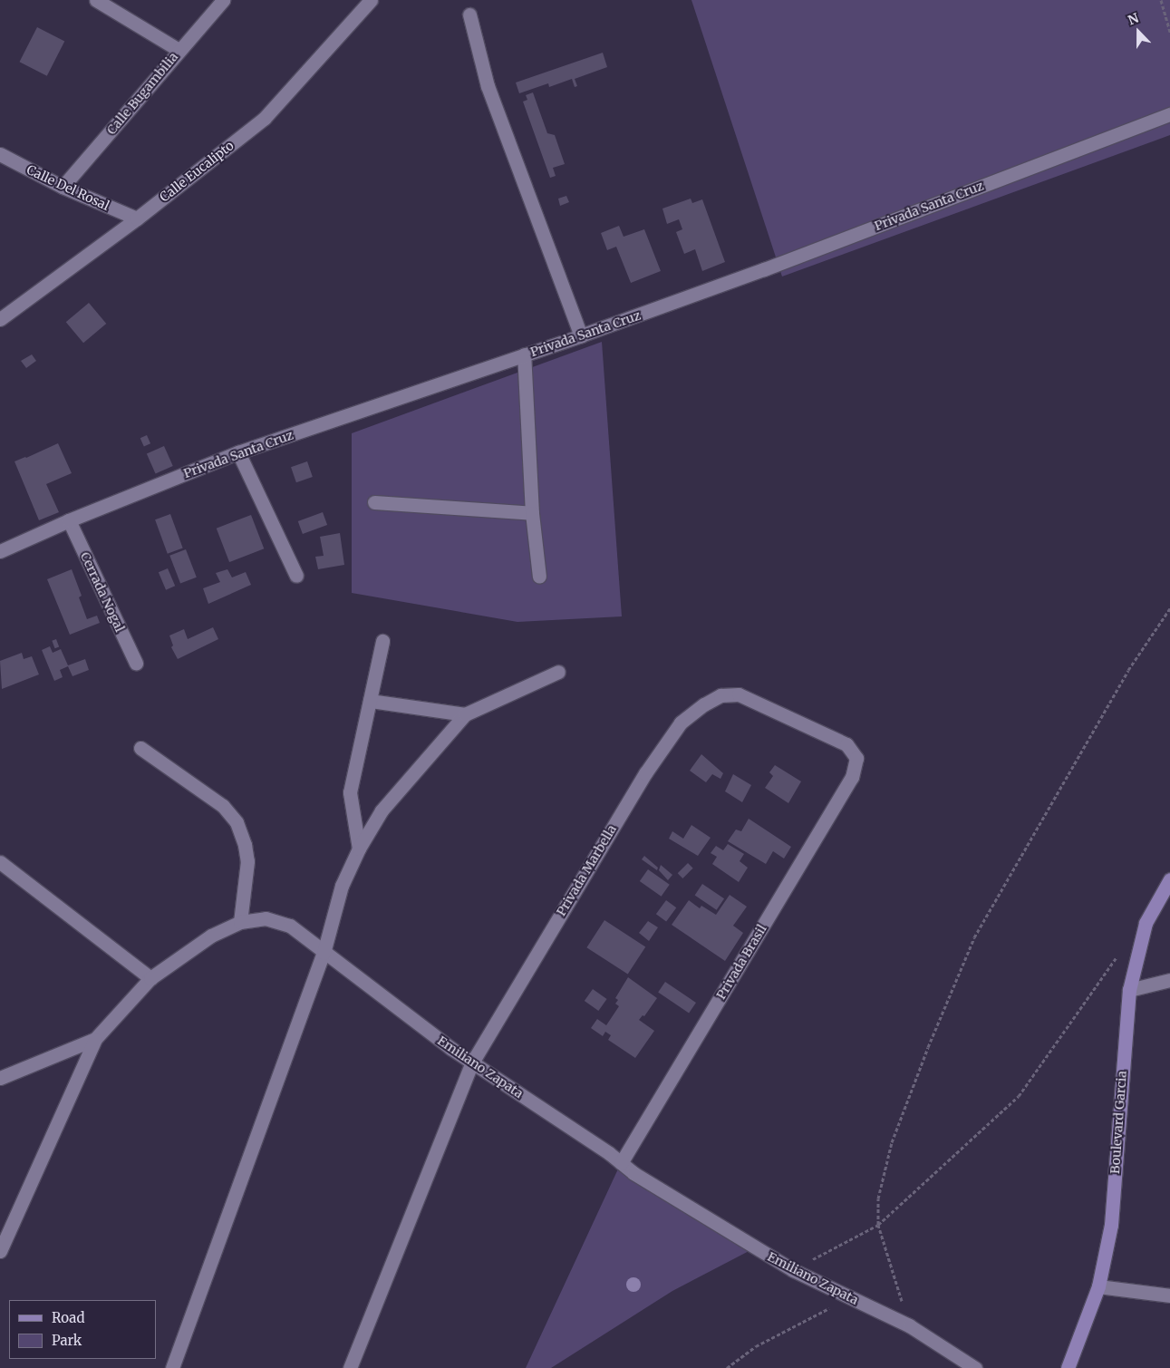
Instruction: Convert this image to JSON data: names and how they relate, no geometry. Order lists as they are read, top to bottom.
{
  "streets": {
    "main road": ["Boulevard Garcia"],
    "street": [
      "Calle Bugambilia",
      "Calle Eucalipto",
      "Calle Del Rosal",
      "Privada Santa Cruz",
      "Cerrada Nogal",
      "Privada Marbella",
      "Privada Brasil",
      "Emiliano Zapata"
    ]
  },
  "crossings": [
    ["Calle Bugambilia", "Calle Del Rosal"],
    ["Calle Eucalipto", "Calle Del Rosal"],
    ["Privada Santa Cruz", "Cerrada Nogal"],
    ["Privada Marbella", "Privada Brasil"],
    ["Privada Marbella", "Emiliano Zapata"],
    ["Privada Brasil", "Emiliano Zapata"]
  ],
  "legend": ["Road", "Park"],
  "north": "top"
}
